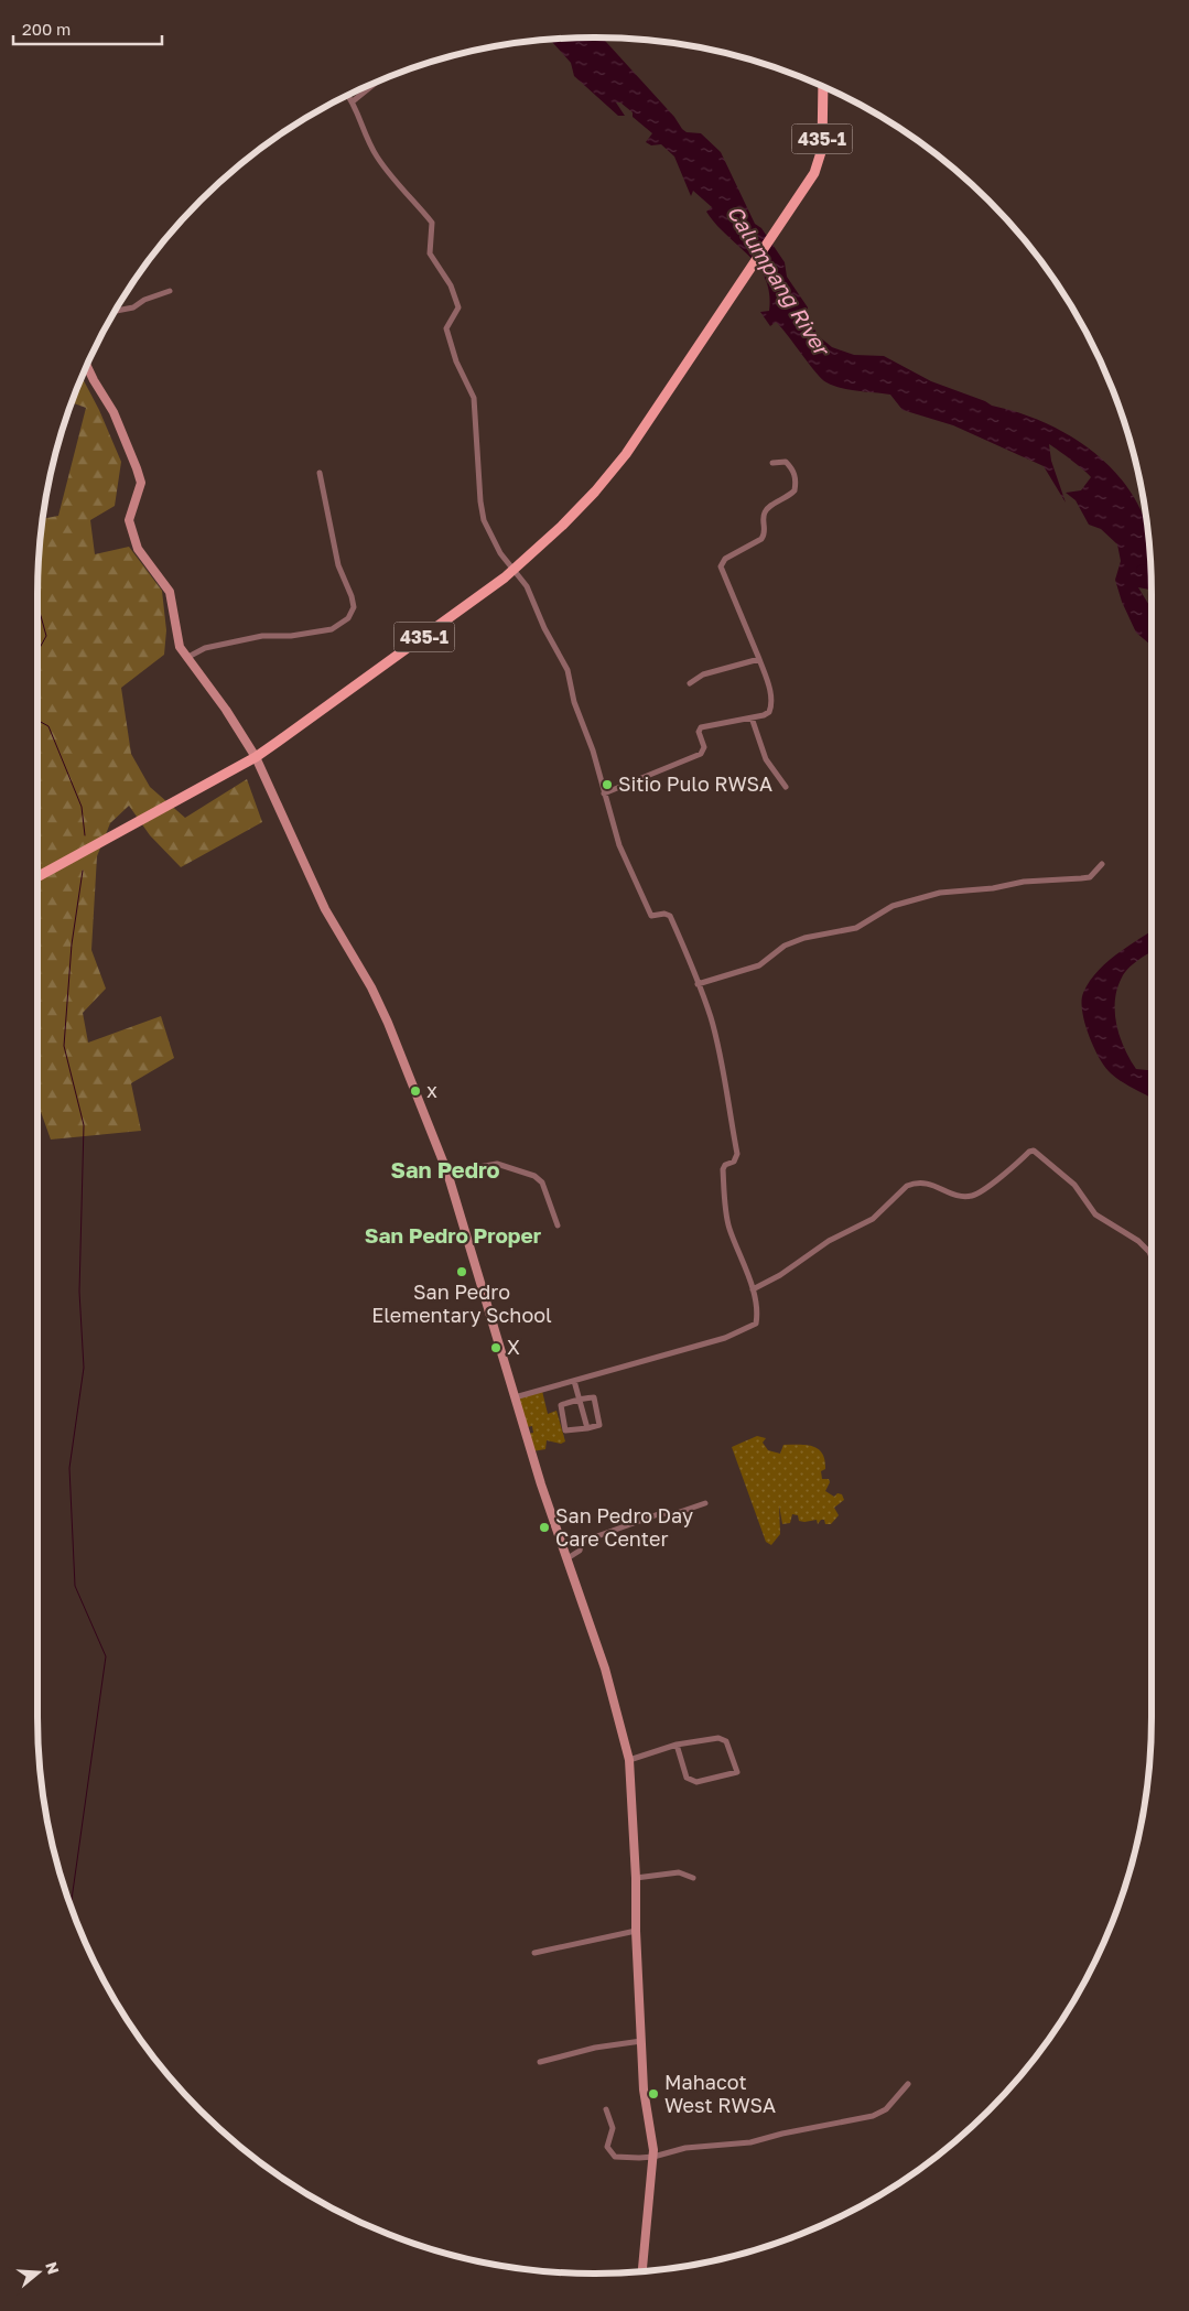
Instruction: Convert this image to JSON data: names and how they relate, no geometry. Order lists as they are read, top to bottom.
{
  "streets": {
    "main road": ["435-1"]
  },
  "districts": ["San Pedro", "San Pedro Proper"],
  "water": ["Calumpang River"],
  "places": [
    "Sitio Pulo RWSA",
    "x",
    "San Pedro Elementary School",
    "X",
    "San Pedro Day Care Center",
    "Mahacot West RWSA"
  ],
  "scale_bar": "200 m",
  "north": "right"
}
